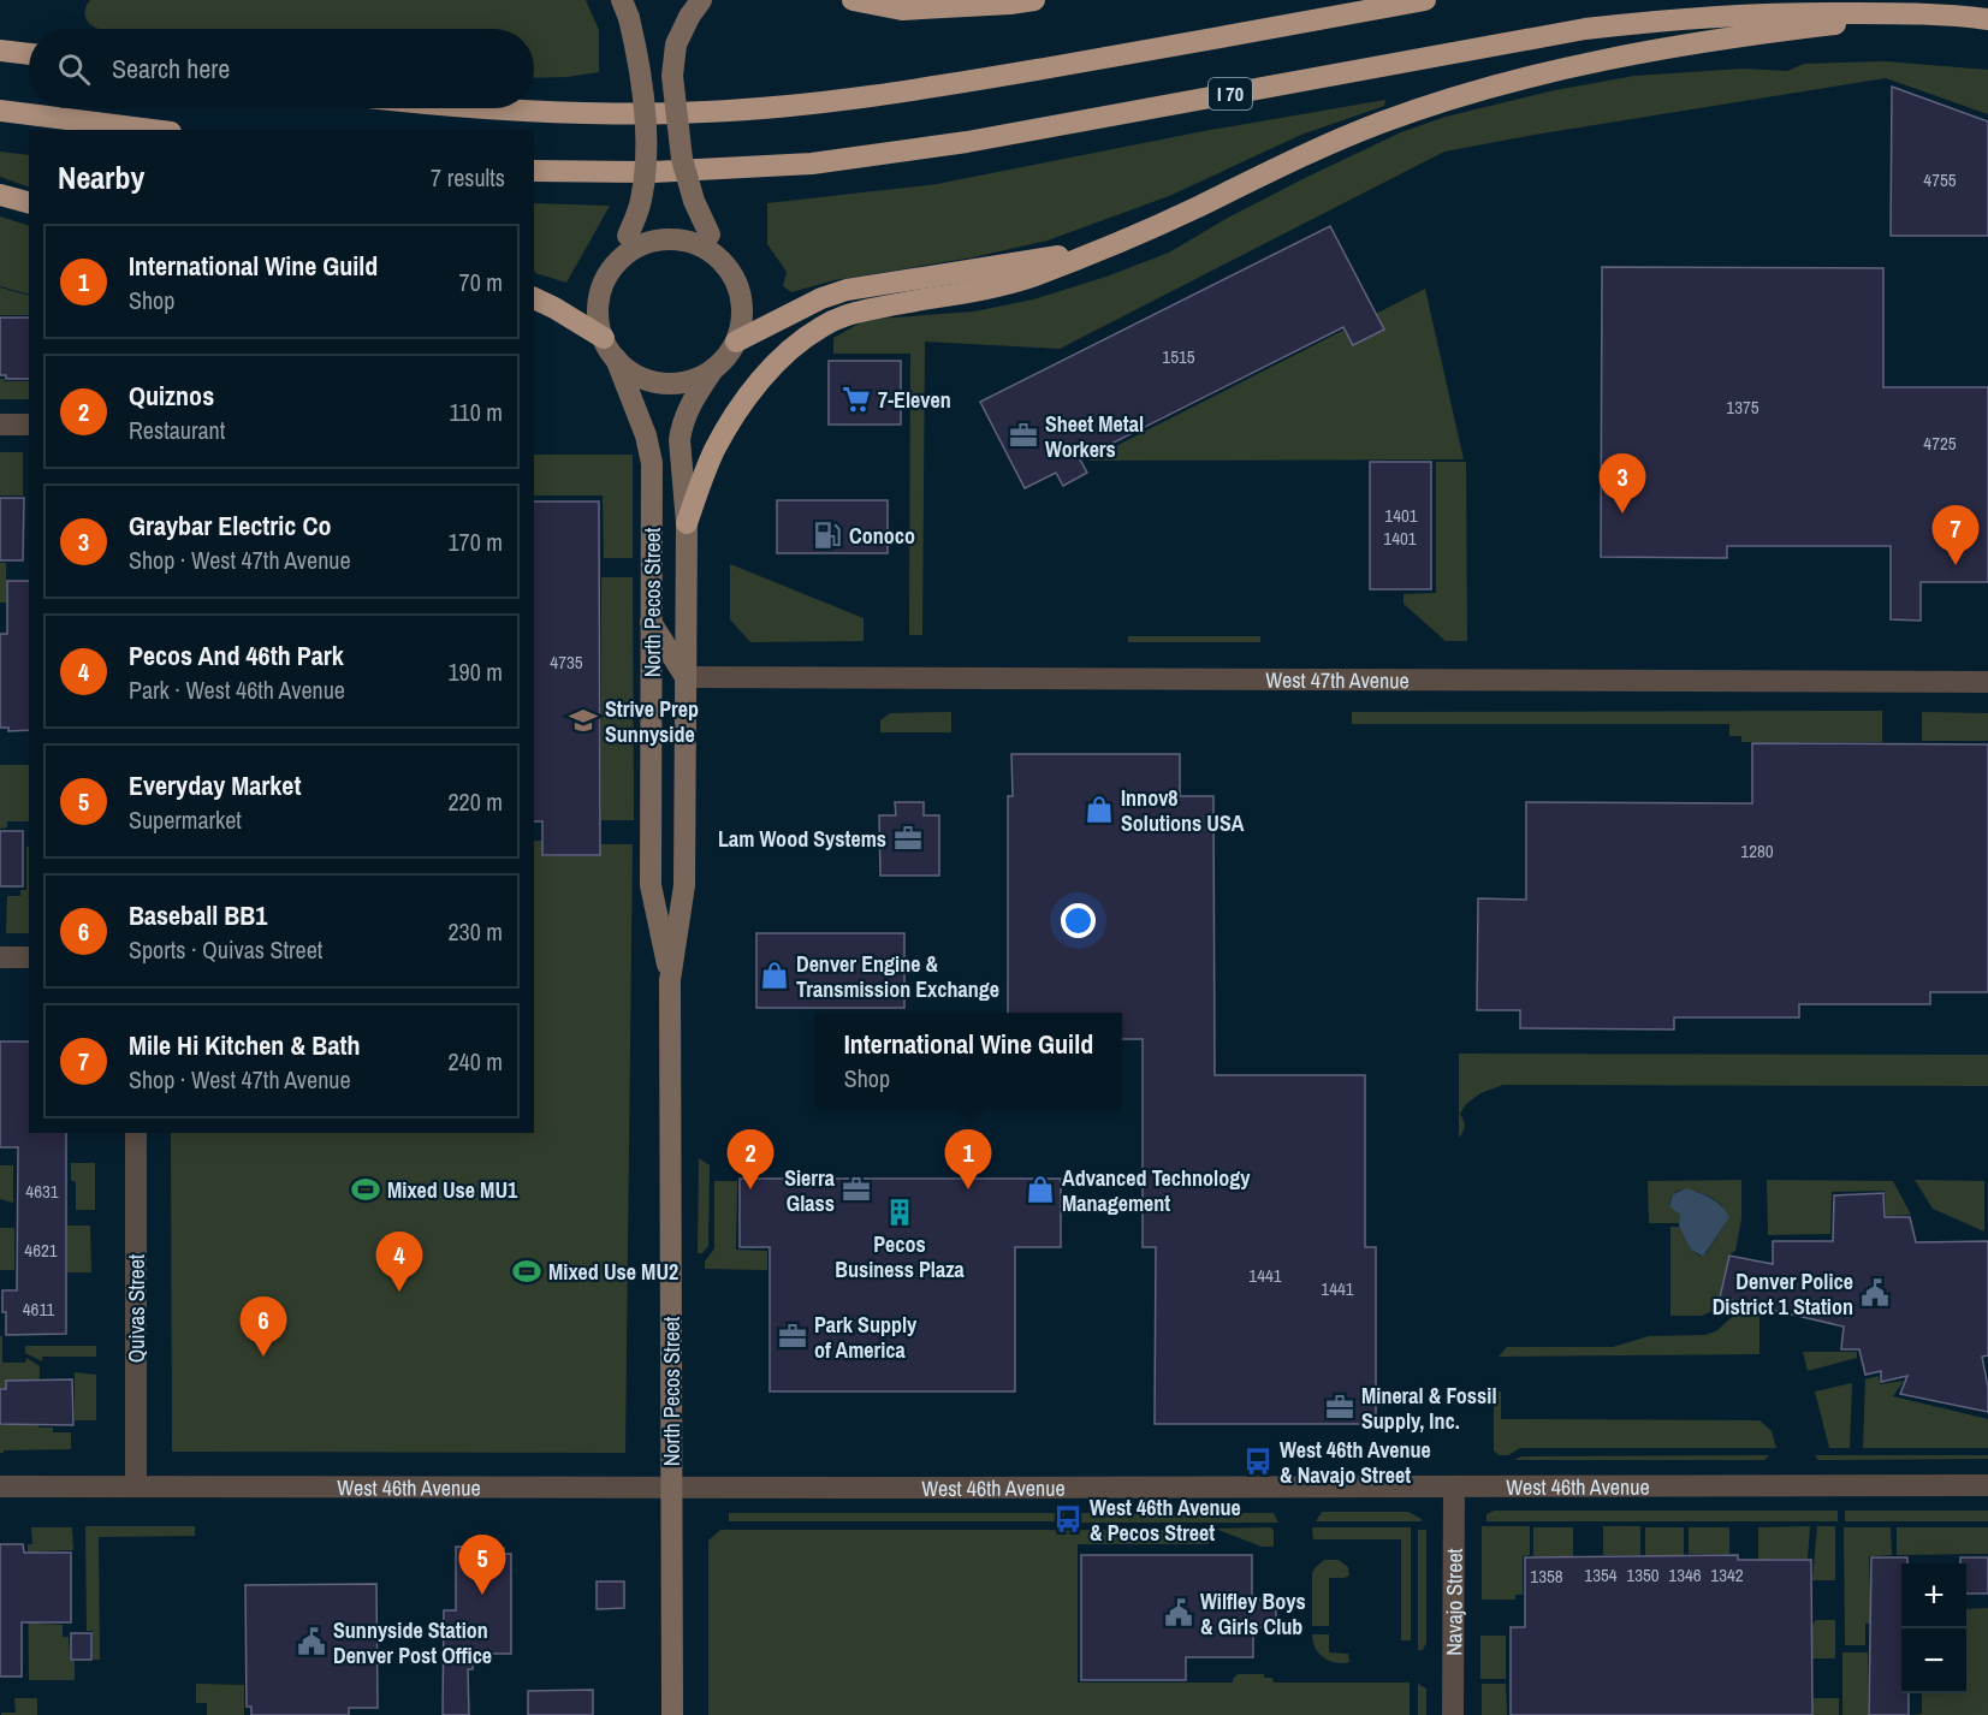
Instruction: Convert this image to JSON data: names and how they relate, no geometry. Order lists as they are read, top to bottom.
{
  "streets": {
    "highway": ["I 70"],
    "main road": ["North Pecos Street"],
    "street": [
      "West 47th Avenue",
      "Quivas Street",
      "West 46th Avenue",
      "Navajo Street"
    ]
  },
  "crossings": [
    ["North Pecos Street", "West 47th Avenue"],
    ["North Pecos Street", "West 46th Avenue"],
    ["Quivas Street", "West 46th Avenue"],
    ["West 46th Avenue", "Navajo Street"]
  ],
  "places": {
    "supermarket": ["7-Eleven"],
    "office": [
      "Sheet Metal Workers",
      "Lam Wood Systems",
      "Sierra Glass",
      "Park Supply of America",
      "Mineral & Fossil Supply, Inc."
    ],
    "fuel station": ["Conoco"],
    "school or university": ["Strive Prep Sunnyside"],
    "shop": ["Innov8 Solutions USA", "Denver Engine & Transmission Exchange", "Advanced Technology Management"],
    "sports": ["Mixed Use MU1", "Mixed Use MU2"],
    "building": ["Pecos Business Plaza"],
    "public building": ["Denver Police District 1 Station", "Wilfley Boys & Girls Club", "Sunnyside Station Denver Post Office"],
    "bus stop": ["West 46th Avenue & Navajo Street", "West 46th Avenue & Pecos Street"]
  },
  "house_numbers": [
    "4755",
    "1515",
    "1375",
    "4725",
    "1401",
    "1401",
    "4735",
    "1280",
    "4631",
    "4621",
    "1441",
    "1441",
    "4611",
    "1354",
    "1350",
    "1346",
    "1342",
    "1358"
  ],
  "page": {
    "search": "Search here",
    "heading": ["Nearby", "7 results"],
    "list": [
      {
        "mark": "1",
        "name": "International Wine Guild",
        "note": "Shop",
        "value": "70 m"
      },
      {
        "mark": "2",
        "name": "Quiznos",
        "note": "Restaurant",
        "value": "110 m"
      },
      {
        "mark": "3",
        "name": "Graybar Electric Co",
        "note": "Shop · West 47th Avenue",
        "value": "170 m"
      },
      {
        "mark": "4",
        "name": "Pecos And 46th Park",
        "note": "Park · West 46th Avenue",
        "value": "190 m"
      },
      {
        "mark": "5",
        "name": "Everyday Market",
        "note": "Supermarket",
        "value": "220 m"
      },
      {
        "mark": "6",
        "name": "Baseball BB1",
        "note": "Sports · Quivas Street",
        "value": "230 m"
      },
      {
        "mark": "7",
        "name": "Mile Hi Kitchen & Bath",
        "note": "Shop · West 47th Avenue",
        "value": "240 m"
      }
    ],
    "pins": [
      "3",
      "7",
      "1",
      "2",
      "4",
      "6",
      "5"
    ],
    "popup": ["International Wine Guild", "Shop"],
    "map_buttons": ["+", "−"]
  }
}
